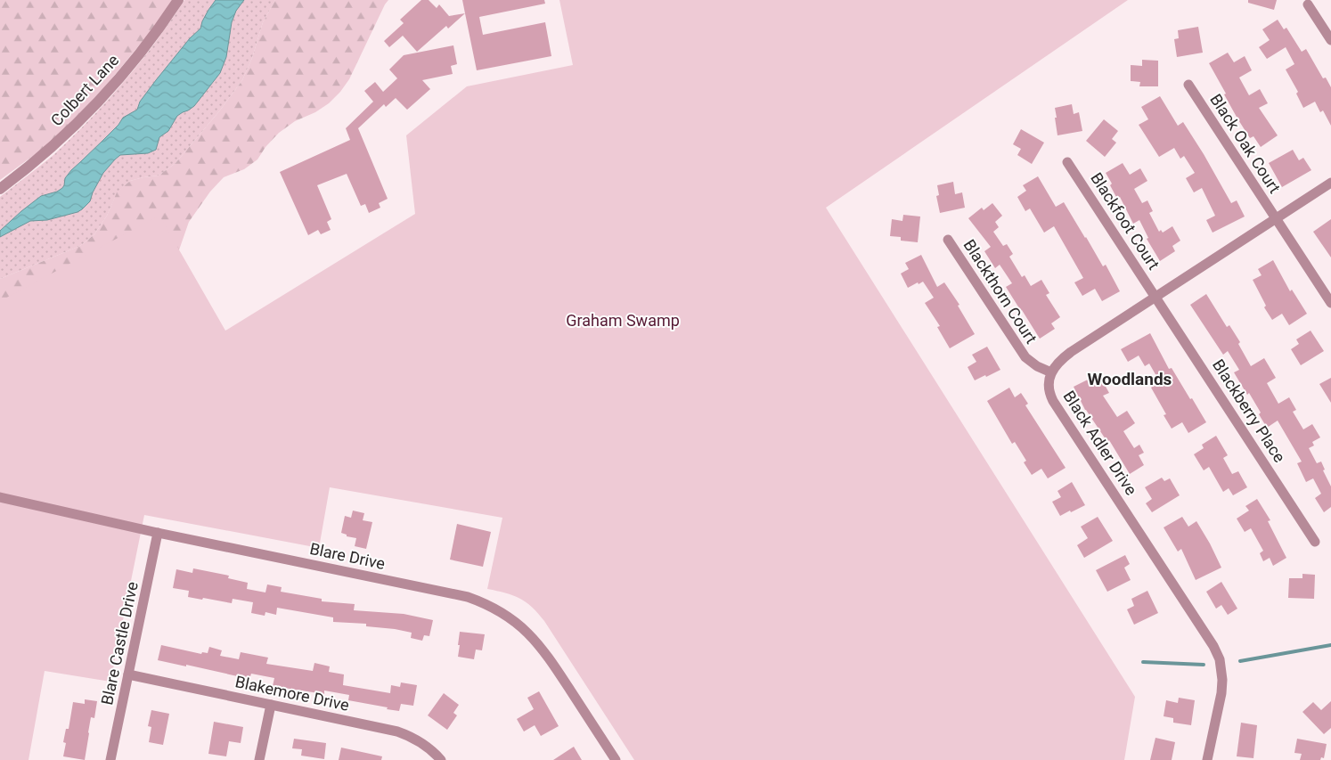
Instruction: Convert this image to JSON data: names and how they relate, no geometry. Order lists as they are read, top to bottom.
{
  "streets": {
    "street": [
      "Colbert Lane",
      "Black Oak Court",
      "Blackfoot Court",
      "Blackthorn Court",
      "Blackberry Place",
      "Black Adler Drive",
      "Blare Drive",
      "Blare Castle Drive",
      "Blakemore Drive"
    ]
  },
  "crossings": [
    ["Blackfoot Court", "Blackberry Place"],
    ["Blackthorn Court", "Black Adler Drive"],
    ["Blare Drive", "Blare Castle Drive"],
    ["Blare Castle Drive", "Blakemore Drive"]
  ],
  "districts": ["Woodlands"],
  "parks": ["Graham Swamp"]
}
